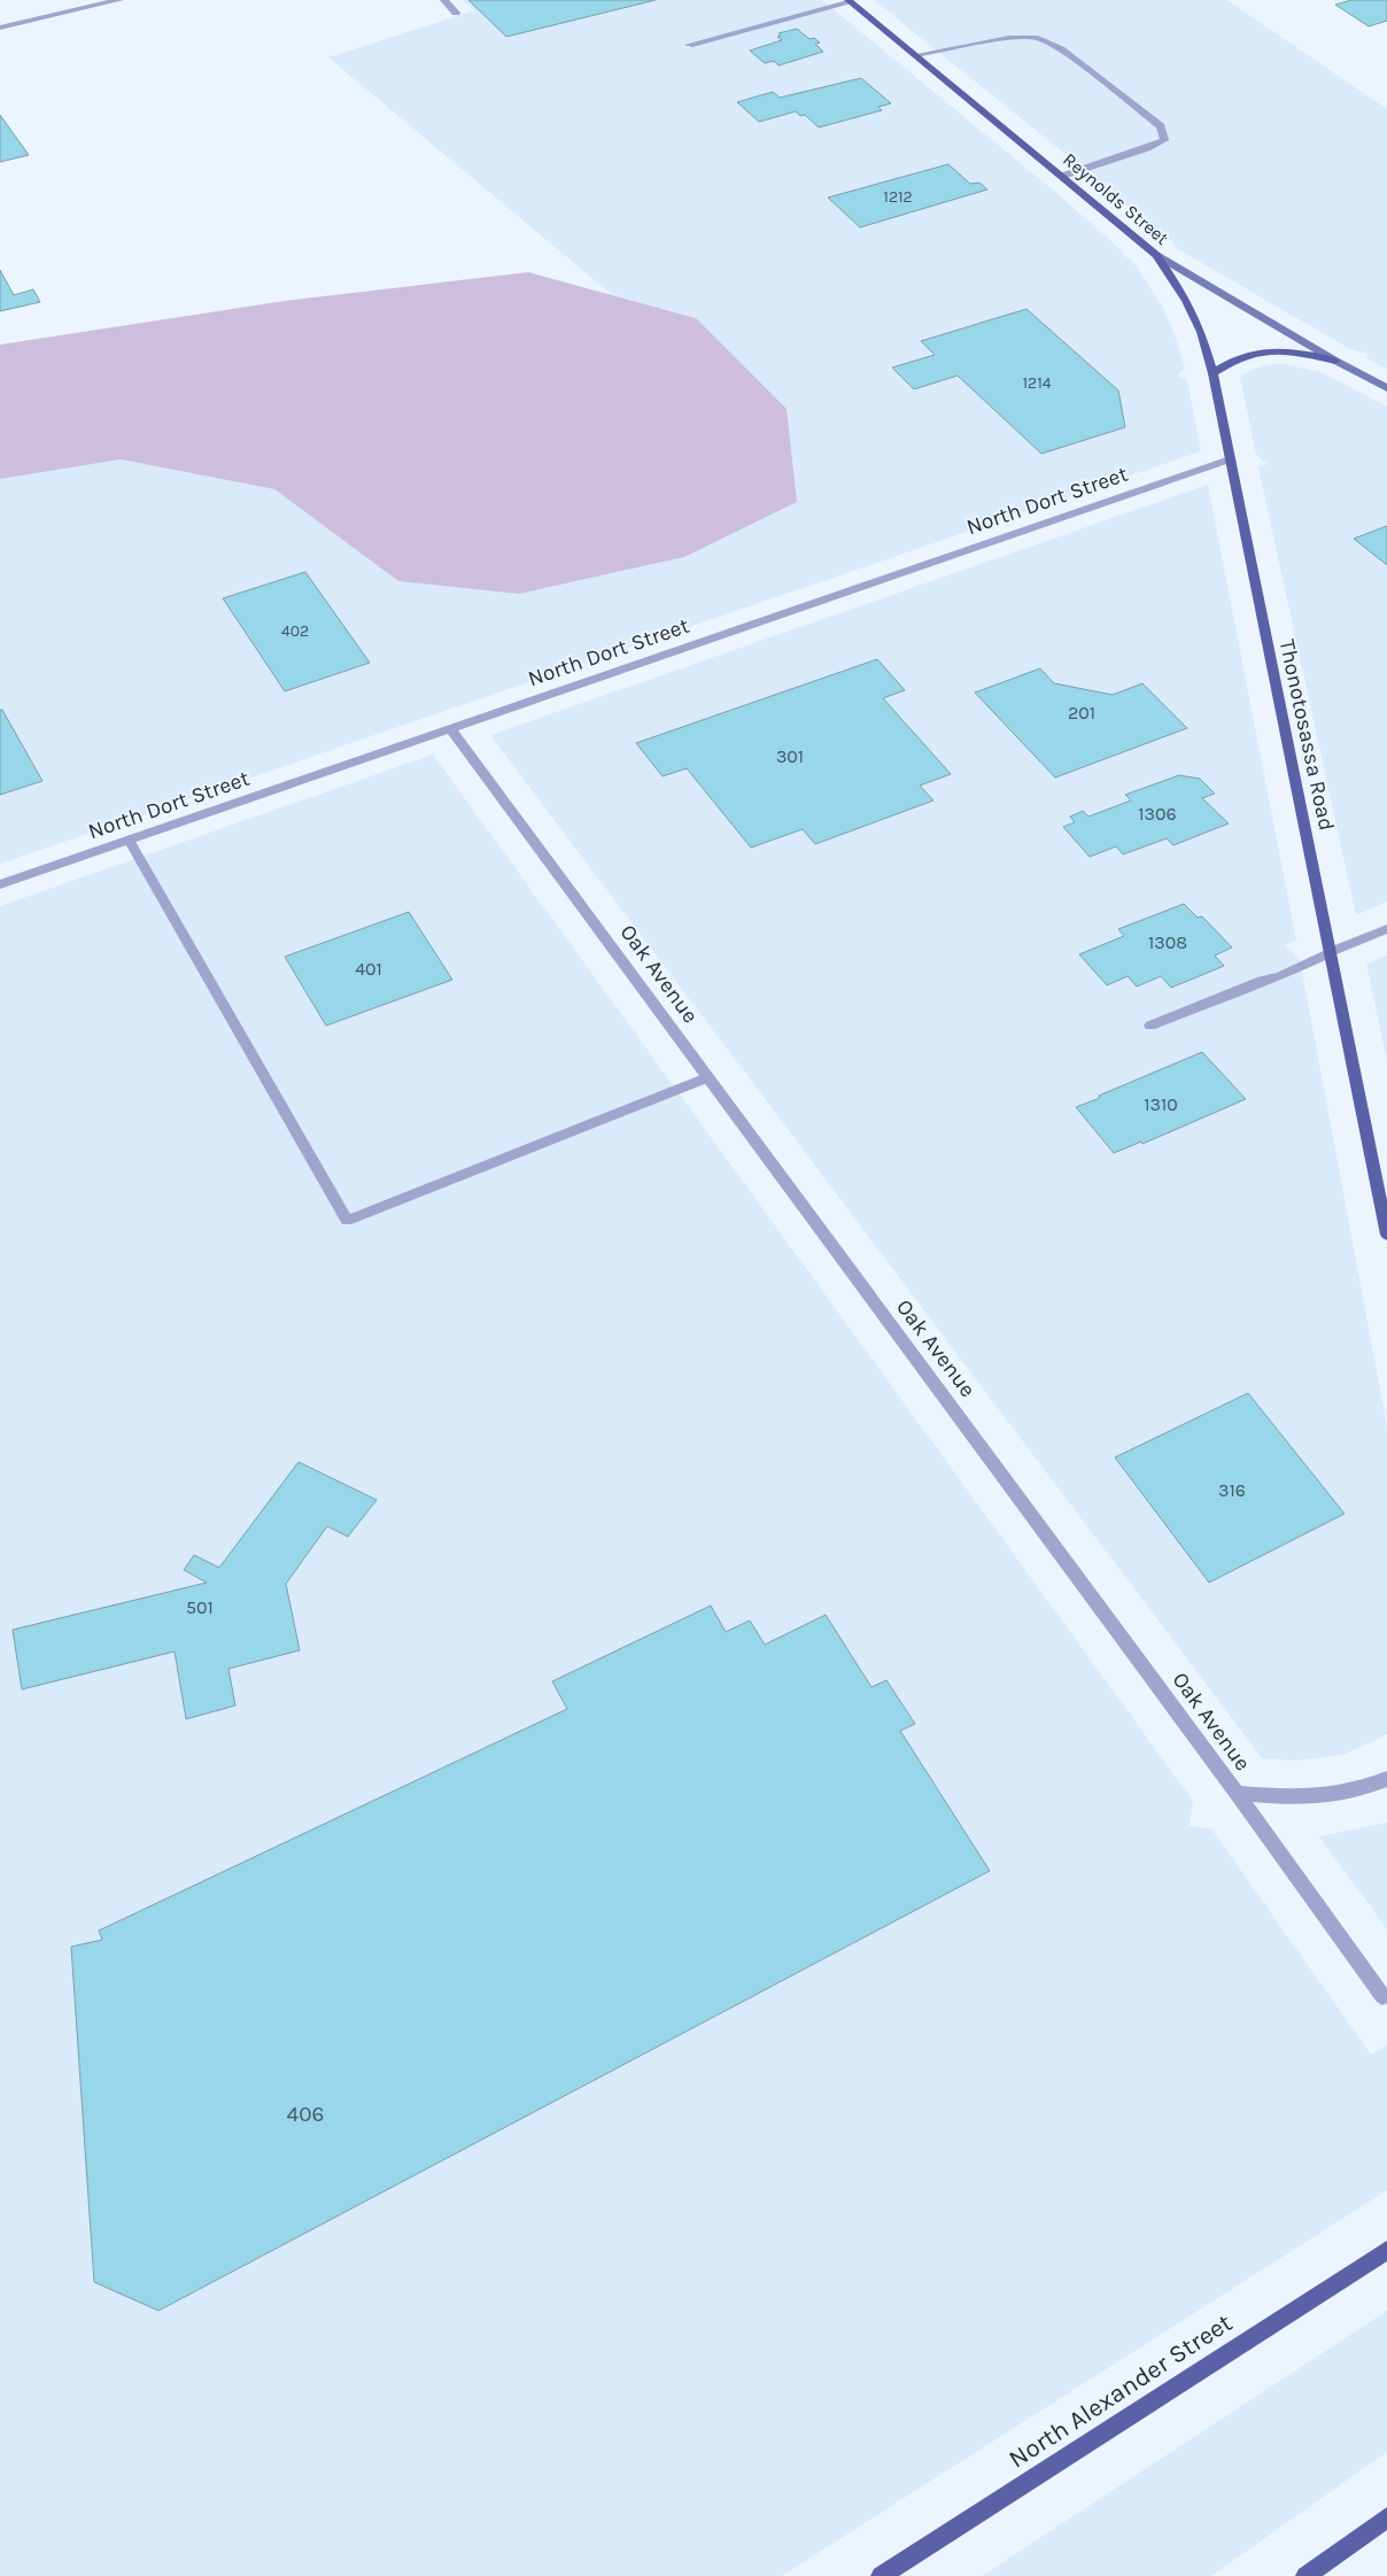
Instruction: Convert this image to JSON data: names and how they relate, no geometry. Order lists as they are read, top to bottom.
{
  "streets": {
    "main road": ["Reynolds Street", "Thonotosassa Road", "North Alexander Street"],
    "street": ["North Dort Street", "Oak Avenue"]
  },
  "crossings": [
    ["Reynolds Street", "Thonotosassa Road"],
    ["North Dort Street", "Thonotosassa Road"],
    ["North Dort Street", "Oak Avenue"]
  ],
  "house_numbers": [
    "1212",
    "1214",
    "402",
    "201",
    "301",
    "1306",
    "1308",
    "401",
    "1310",
    "316",
    "501",
    "406"
  ]
}
